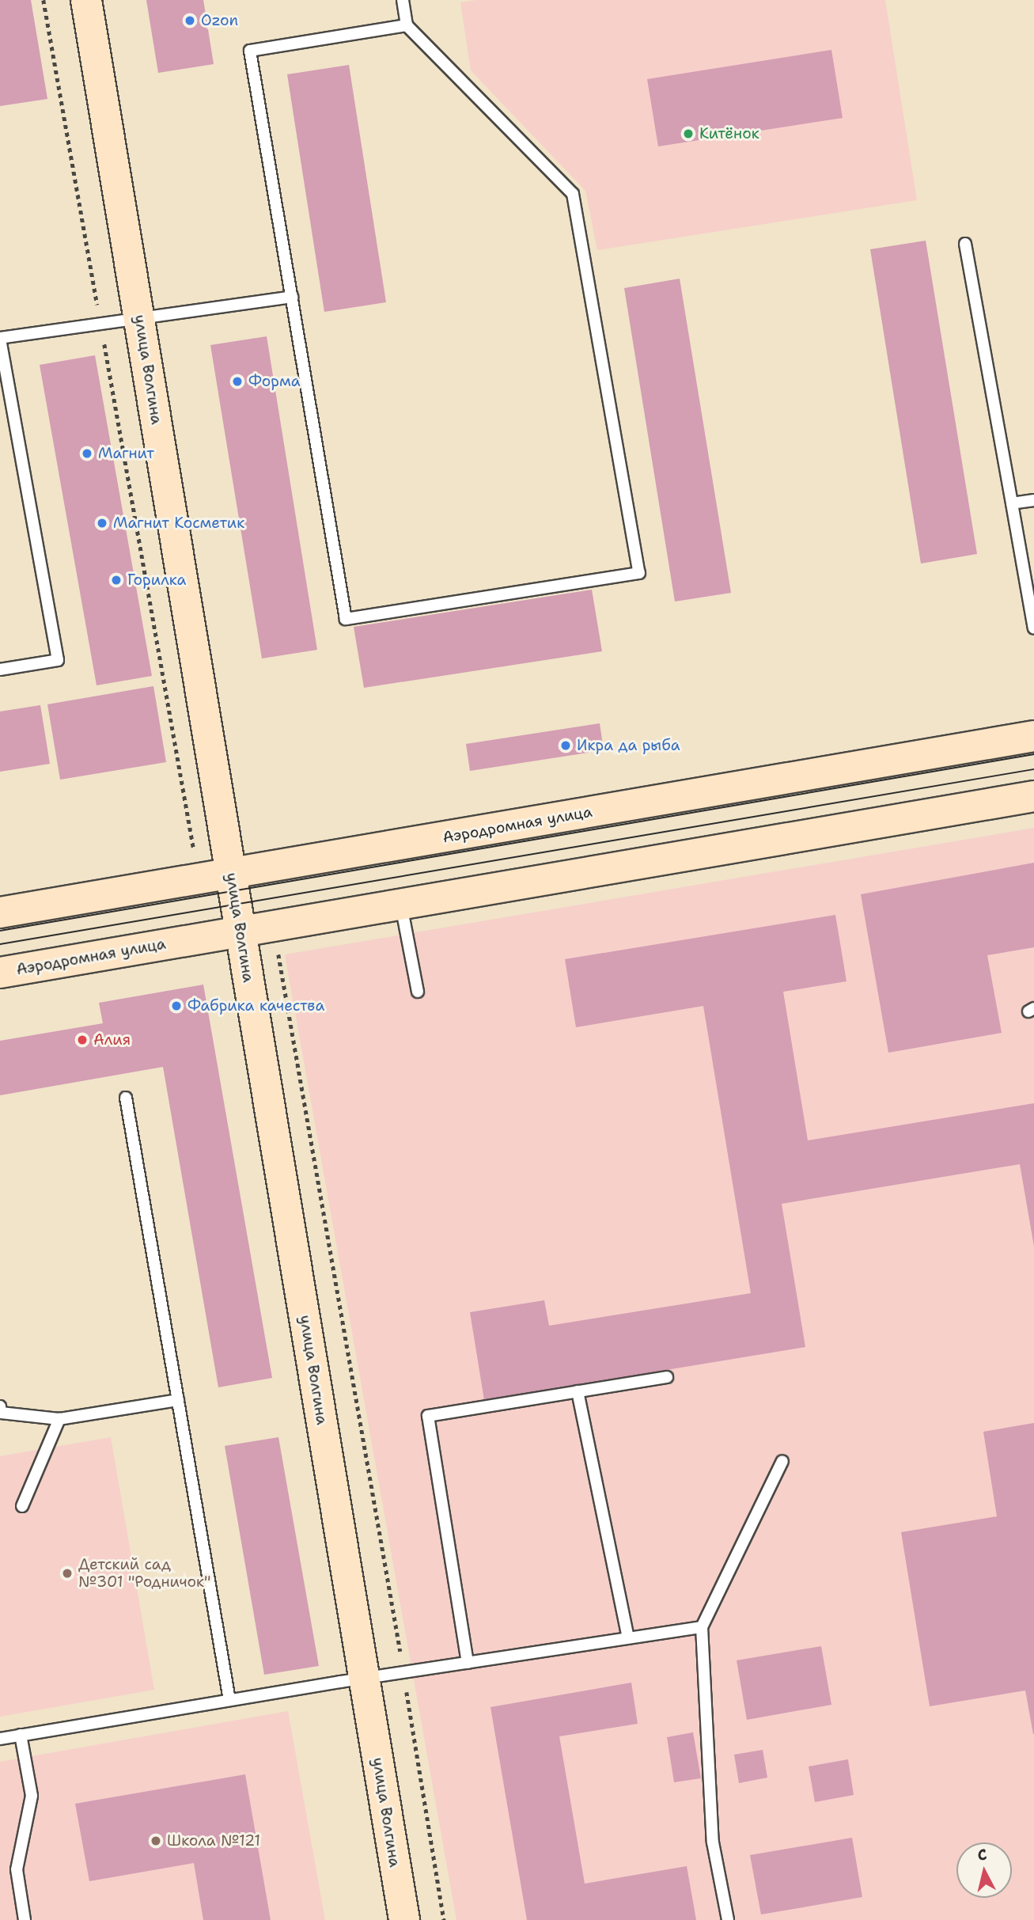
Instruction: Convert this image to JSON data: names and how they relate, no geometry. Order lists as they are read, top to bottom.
{
  "streets": {
    "main road": ["улица Волгина", "Аэродромная улица"]
  },
  "crossings": [
    ["улица Волгина", "Аэродромная улица"]
  ],
  "places": [
    "Ozon",
    "Китёнок",
    "Форма",
    "Магнит",
    "Магнит Косметик",
    "Горилка",
    "Икра да рыба",
    "Фабрика качества",
    "Алия",
    "Детский сад №301 \"Родничок\"",
    "Школа №121"
  ],
  "north": "top"
}
